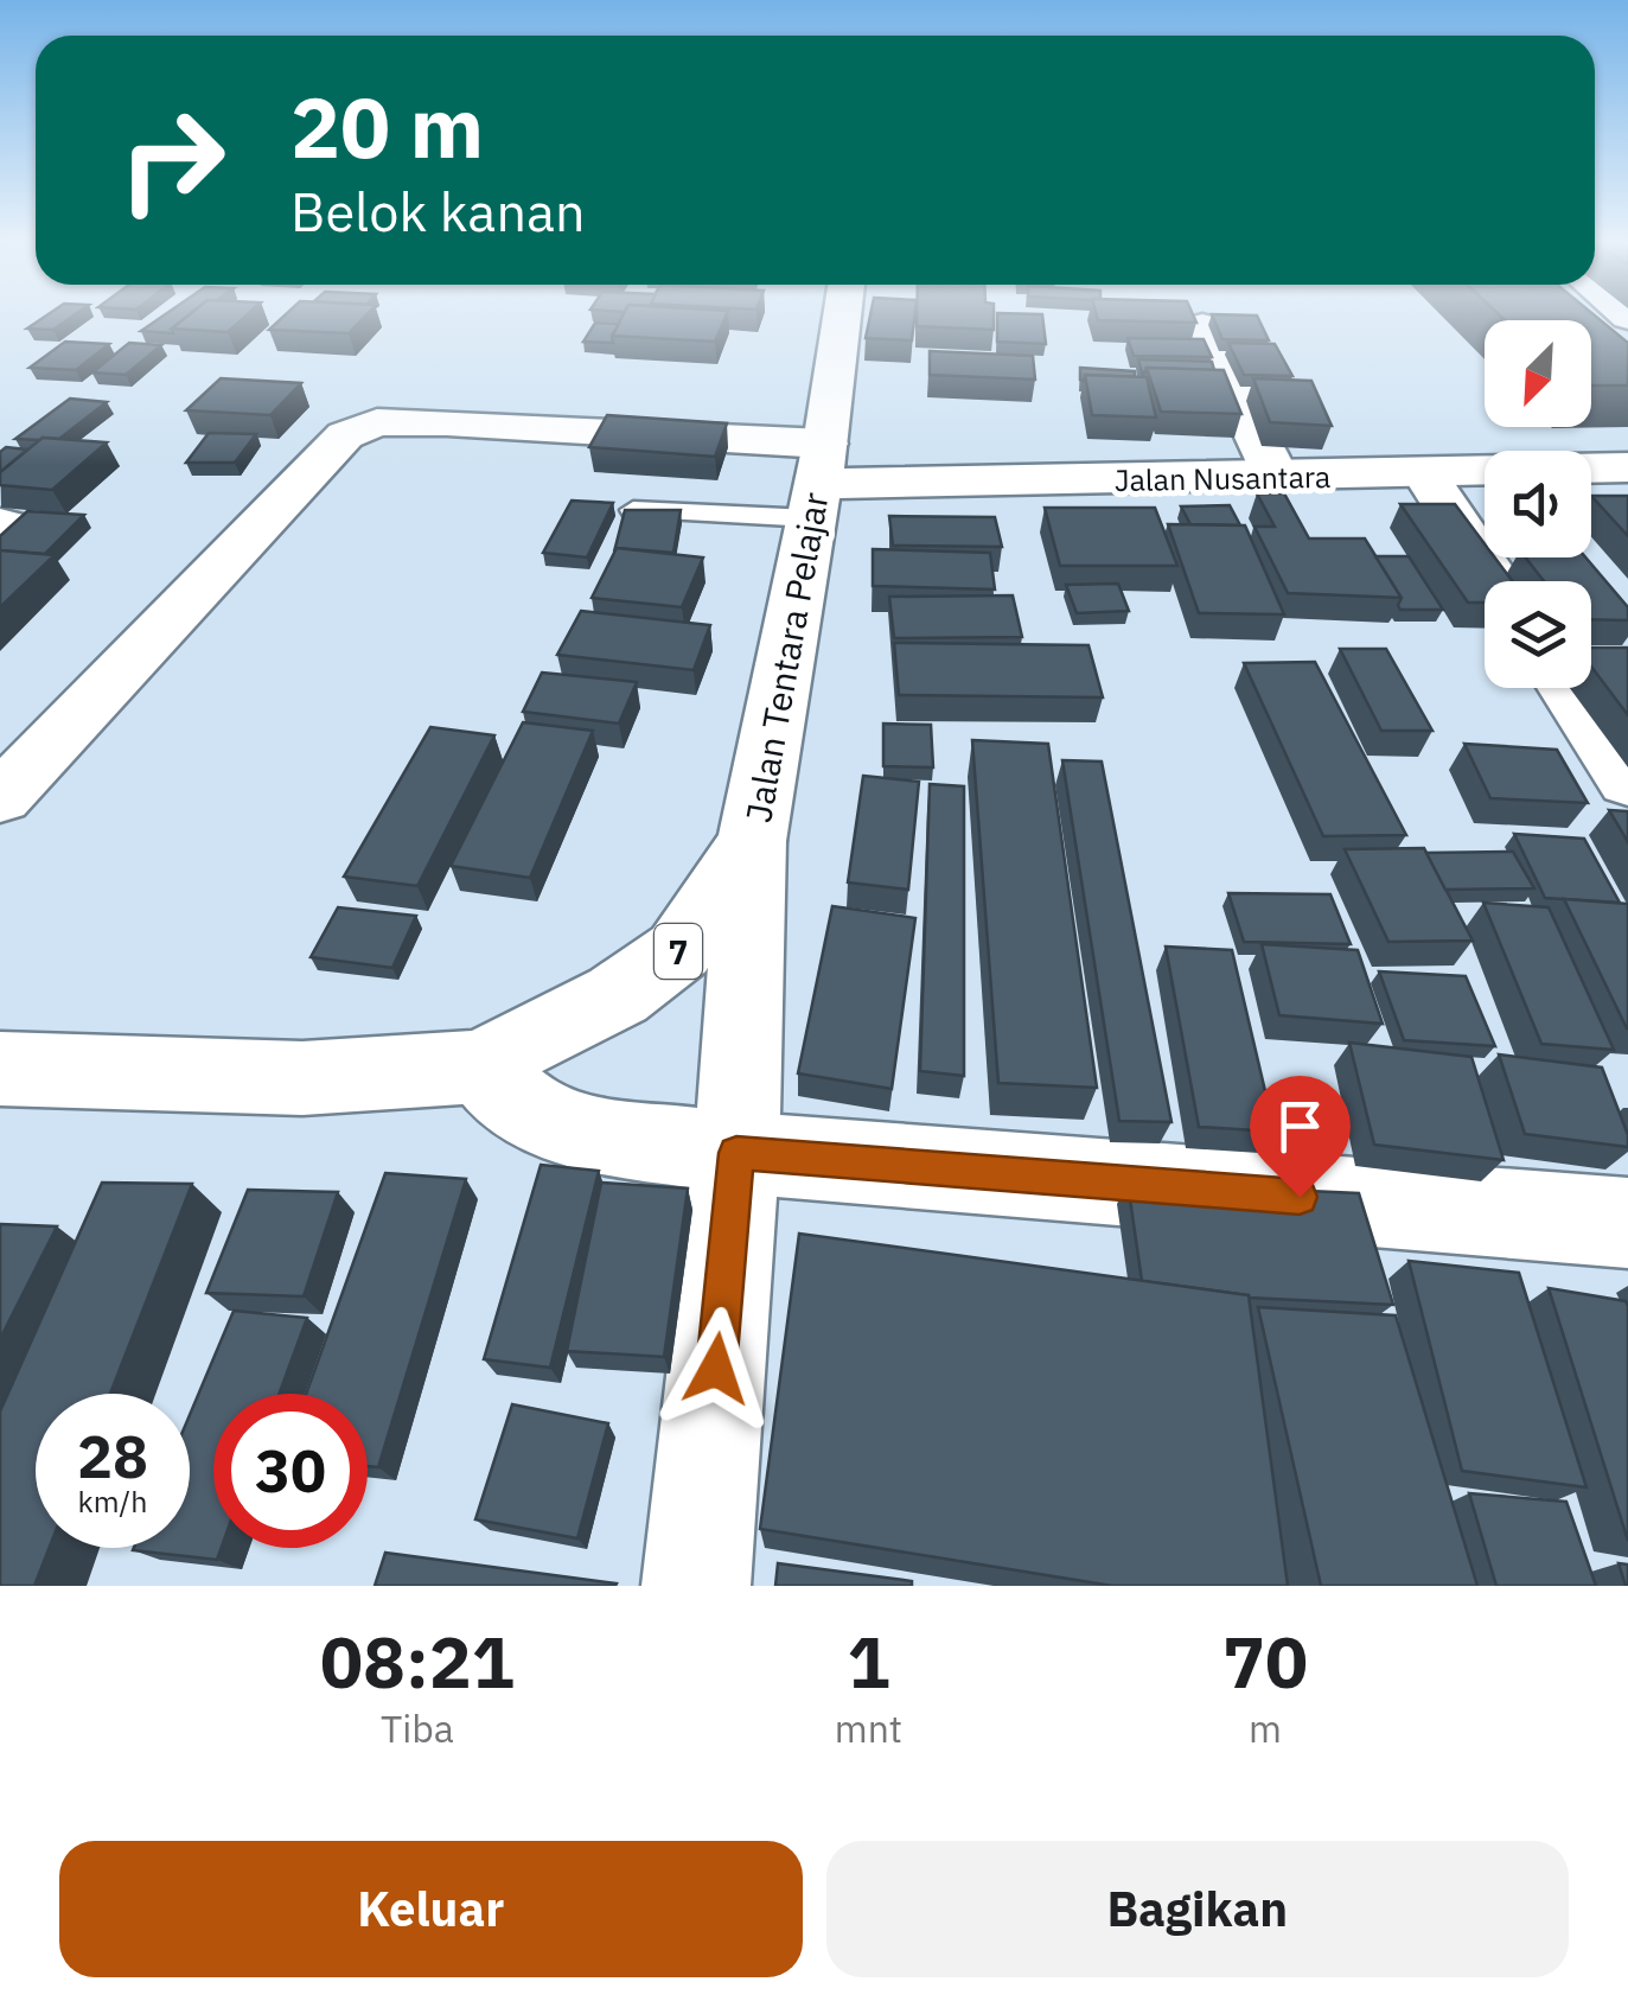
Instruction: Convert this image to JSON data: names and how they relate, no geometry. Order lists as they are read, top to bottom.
{
  "streets": {
    "main road": ["Jalan Nusantara", "Jalan Tentara Pelajar", "7"]
  },
  "crossings": [
    ["Jalan Nusantara", "Jalan Tentara Pelajar"]
  ],
  "north": "bottom left",
  "page": {
    "turn": ["20 m", "Belok kanan"],
    "speed": "28 km/h",
    "limit": "30",
    "eta": [
      "08:21",
      "Tiba",
      "1",
      "mnt",
      "70",
      "m"
    ],
    "buttons": ["Keluar", "Bagikan"]
  }
}
